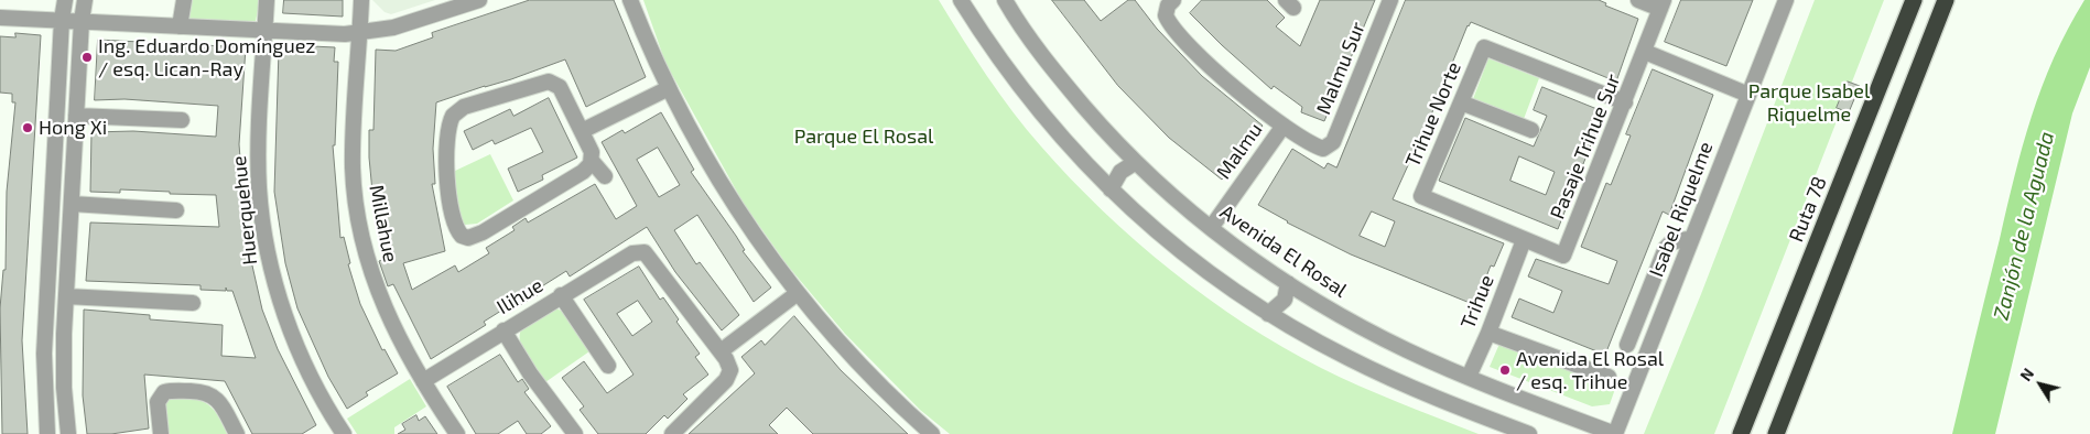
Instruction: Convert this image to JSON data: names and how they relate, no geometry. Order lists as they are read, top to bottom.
{
  "streets": {
    "highway": ["Ruta 78"],
    "street": [
      "Malmu Sur",
      "Trihue Norte",
      "Pasaje Trihue Sur",
      "Malmu",
      "Isabel Riquelme",
      "Huerquehue",
      "Millahue",
      "Avenida El Rosal",
      "Ilihue",
      "Trihue"
    ]
  },
  "crossings": [
    ["Malmu Sur", "Malmu"],
    ["Trihue Norte", "Pasaje Trihue Sur"],
    ["Trihue Norte", "Trihue"],
    ["Pasaje Trihue Sur", "Trihue"],
    ["Malmu", "Avenida El Rosal"],
    ["Isabel Riquelme", "Avenida El Rosal"],
    ["Millahue", "Ilihue"],
    ["Avenida El Rosal", "Trihue"]
  ],
  "water": ["Zanjón de la Aguada"],
  "parks": ["Parque Isabel Riquelme", "Parque El Rosal"],
  "places": ["Ing. Eduardo Domínguez / esq. Lican-Ray", "Hong Xi", "Avenida El Rosal / esq. Trihue"],
  "north": "top left"
}
